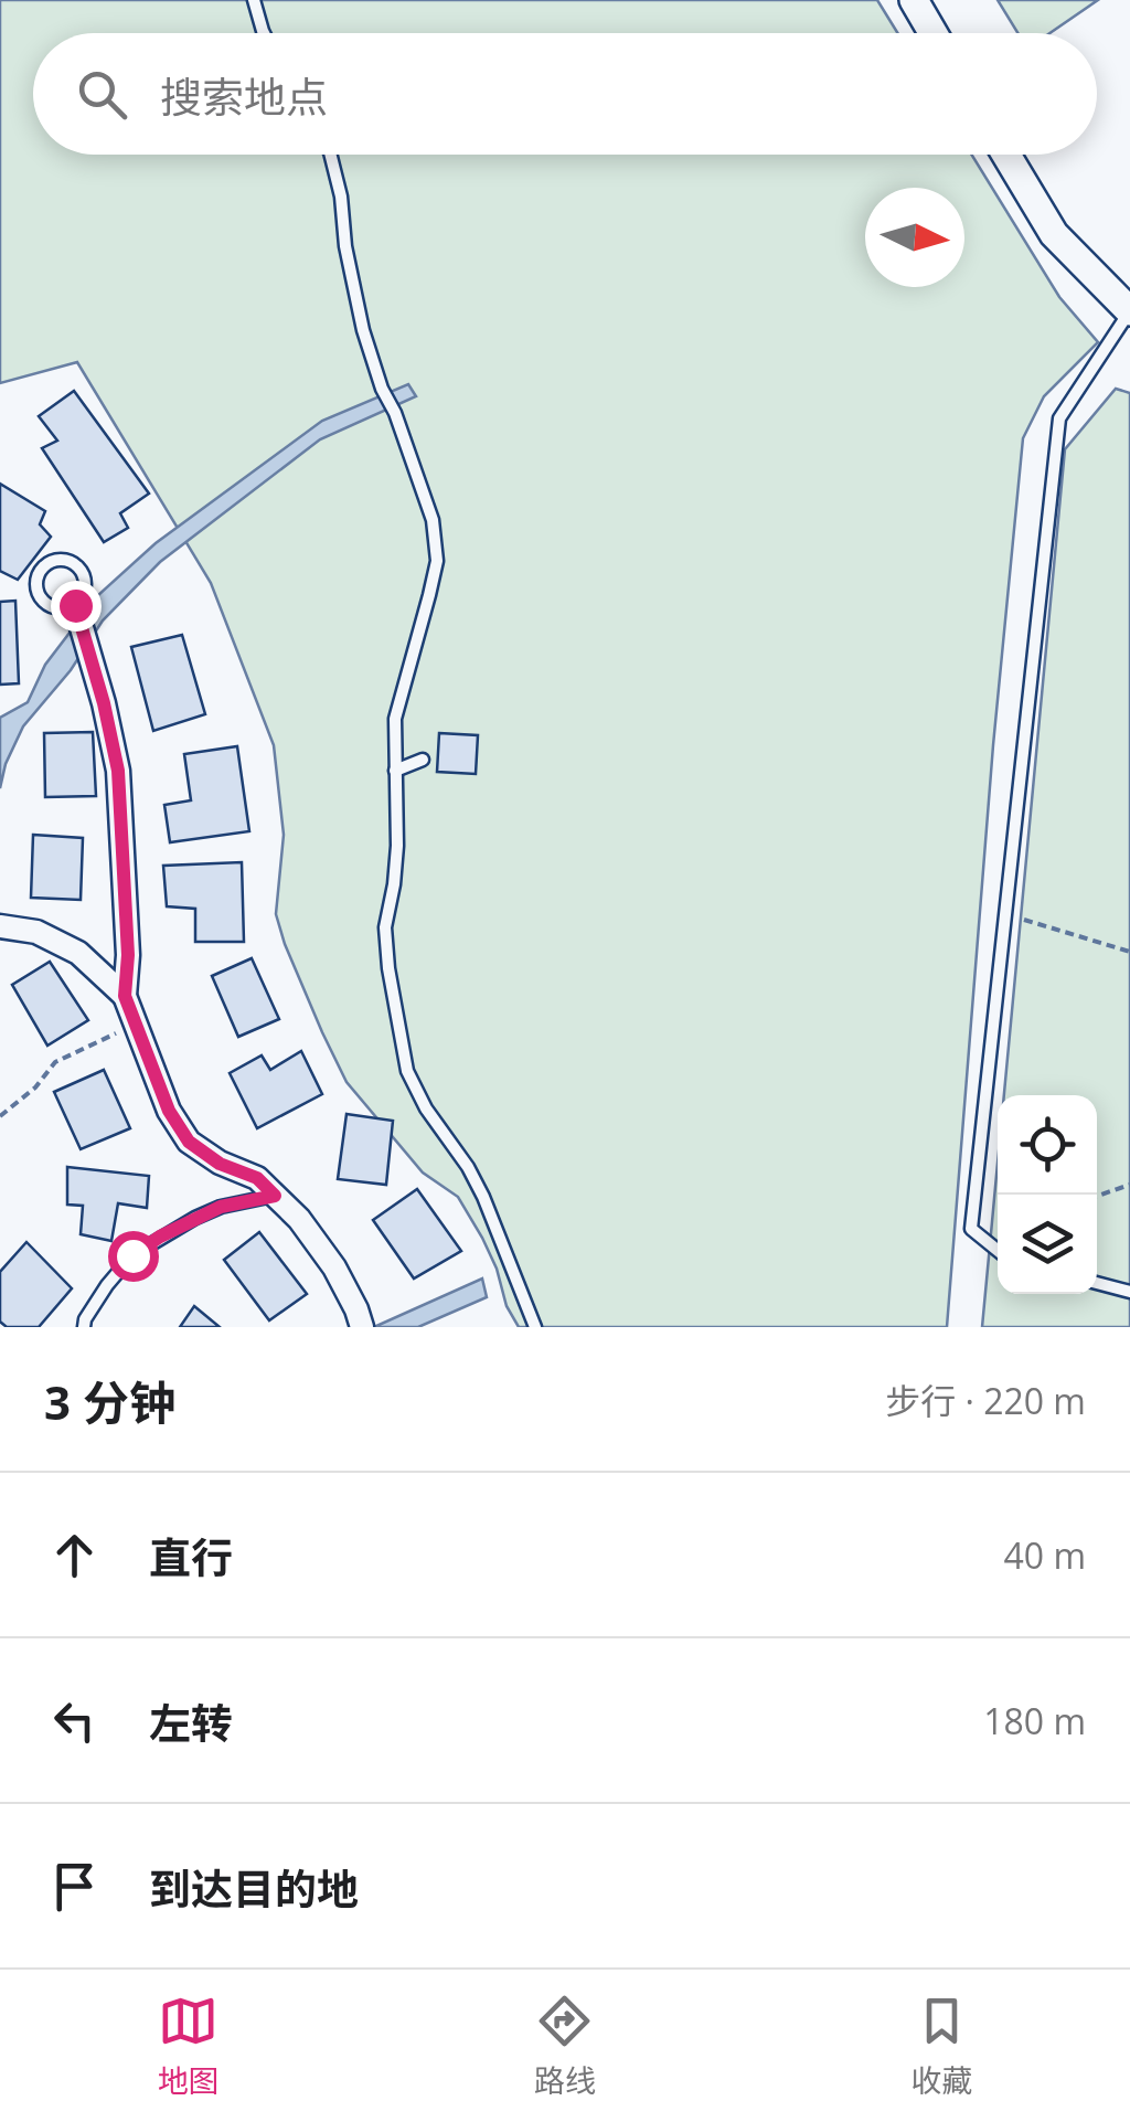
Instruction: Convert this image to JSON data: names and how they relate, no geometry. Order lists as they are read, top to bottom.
{
  "north": "right",
  "page": {
    "search": "搜索地点",
    "heading": ["3 分钟", "步行 · 220 m"],
    "list": [
      ["直行", "40 m"],
      ["左转", "180 m"],
      "到达目的地"
    ],
    "nav": ["地图", "路线", "收藏"]
  }
}
